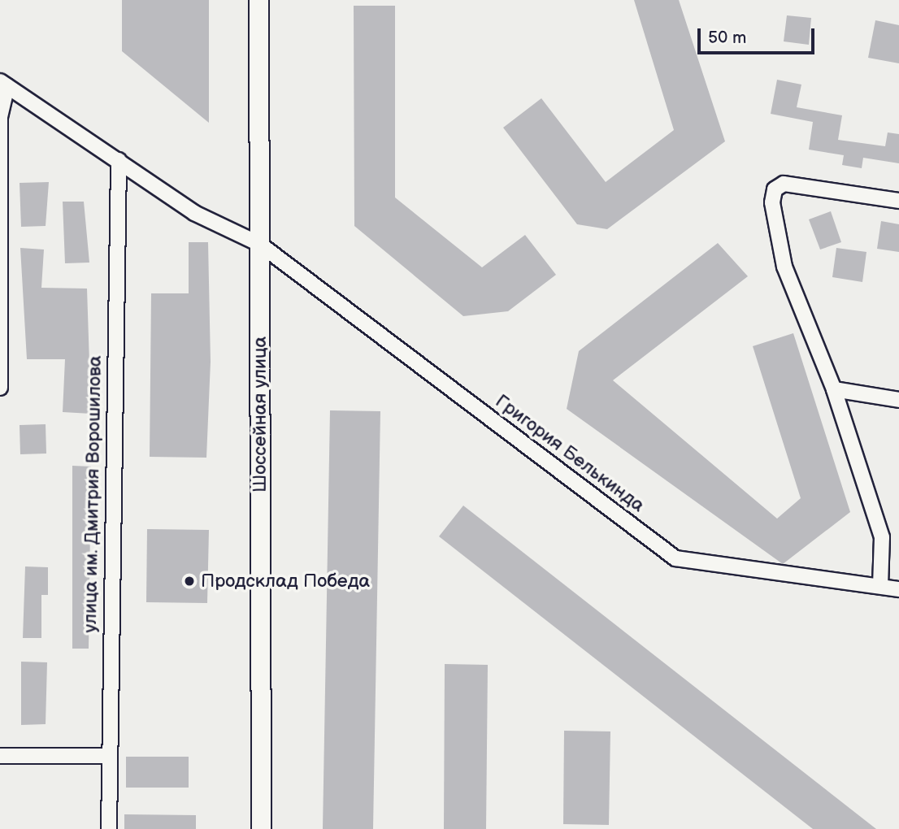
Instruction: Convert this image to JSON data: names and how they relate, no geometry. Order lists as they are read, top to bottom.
{
  "streets": {
    "street": ["Шоссейная улица", "Григория Белькинда", "улица им. Дмитрия Ворошилова"]
  },
  "crossings": [
    ["Шоссейная улица", "Григория Белькинда"],
    ["Григория Белькинда", "улица им. Дмитрия Ворошилова"]
  ],
  "places": ["Продсклад Победа"],
  "scale_bar": "50 m"
}
